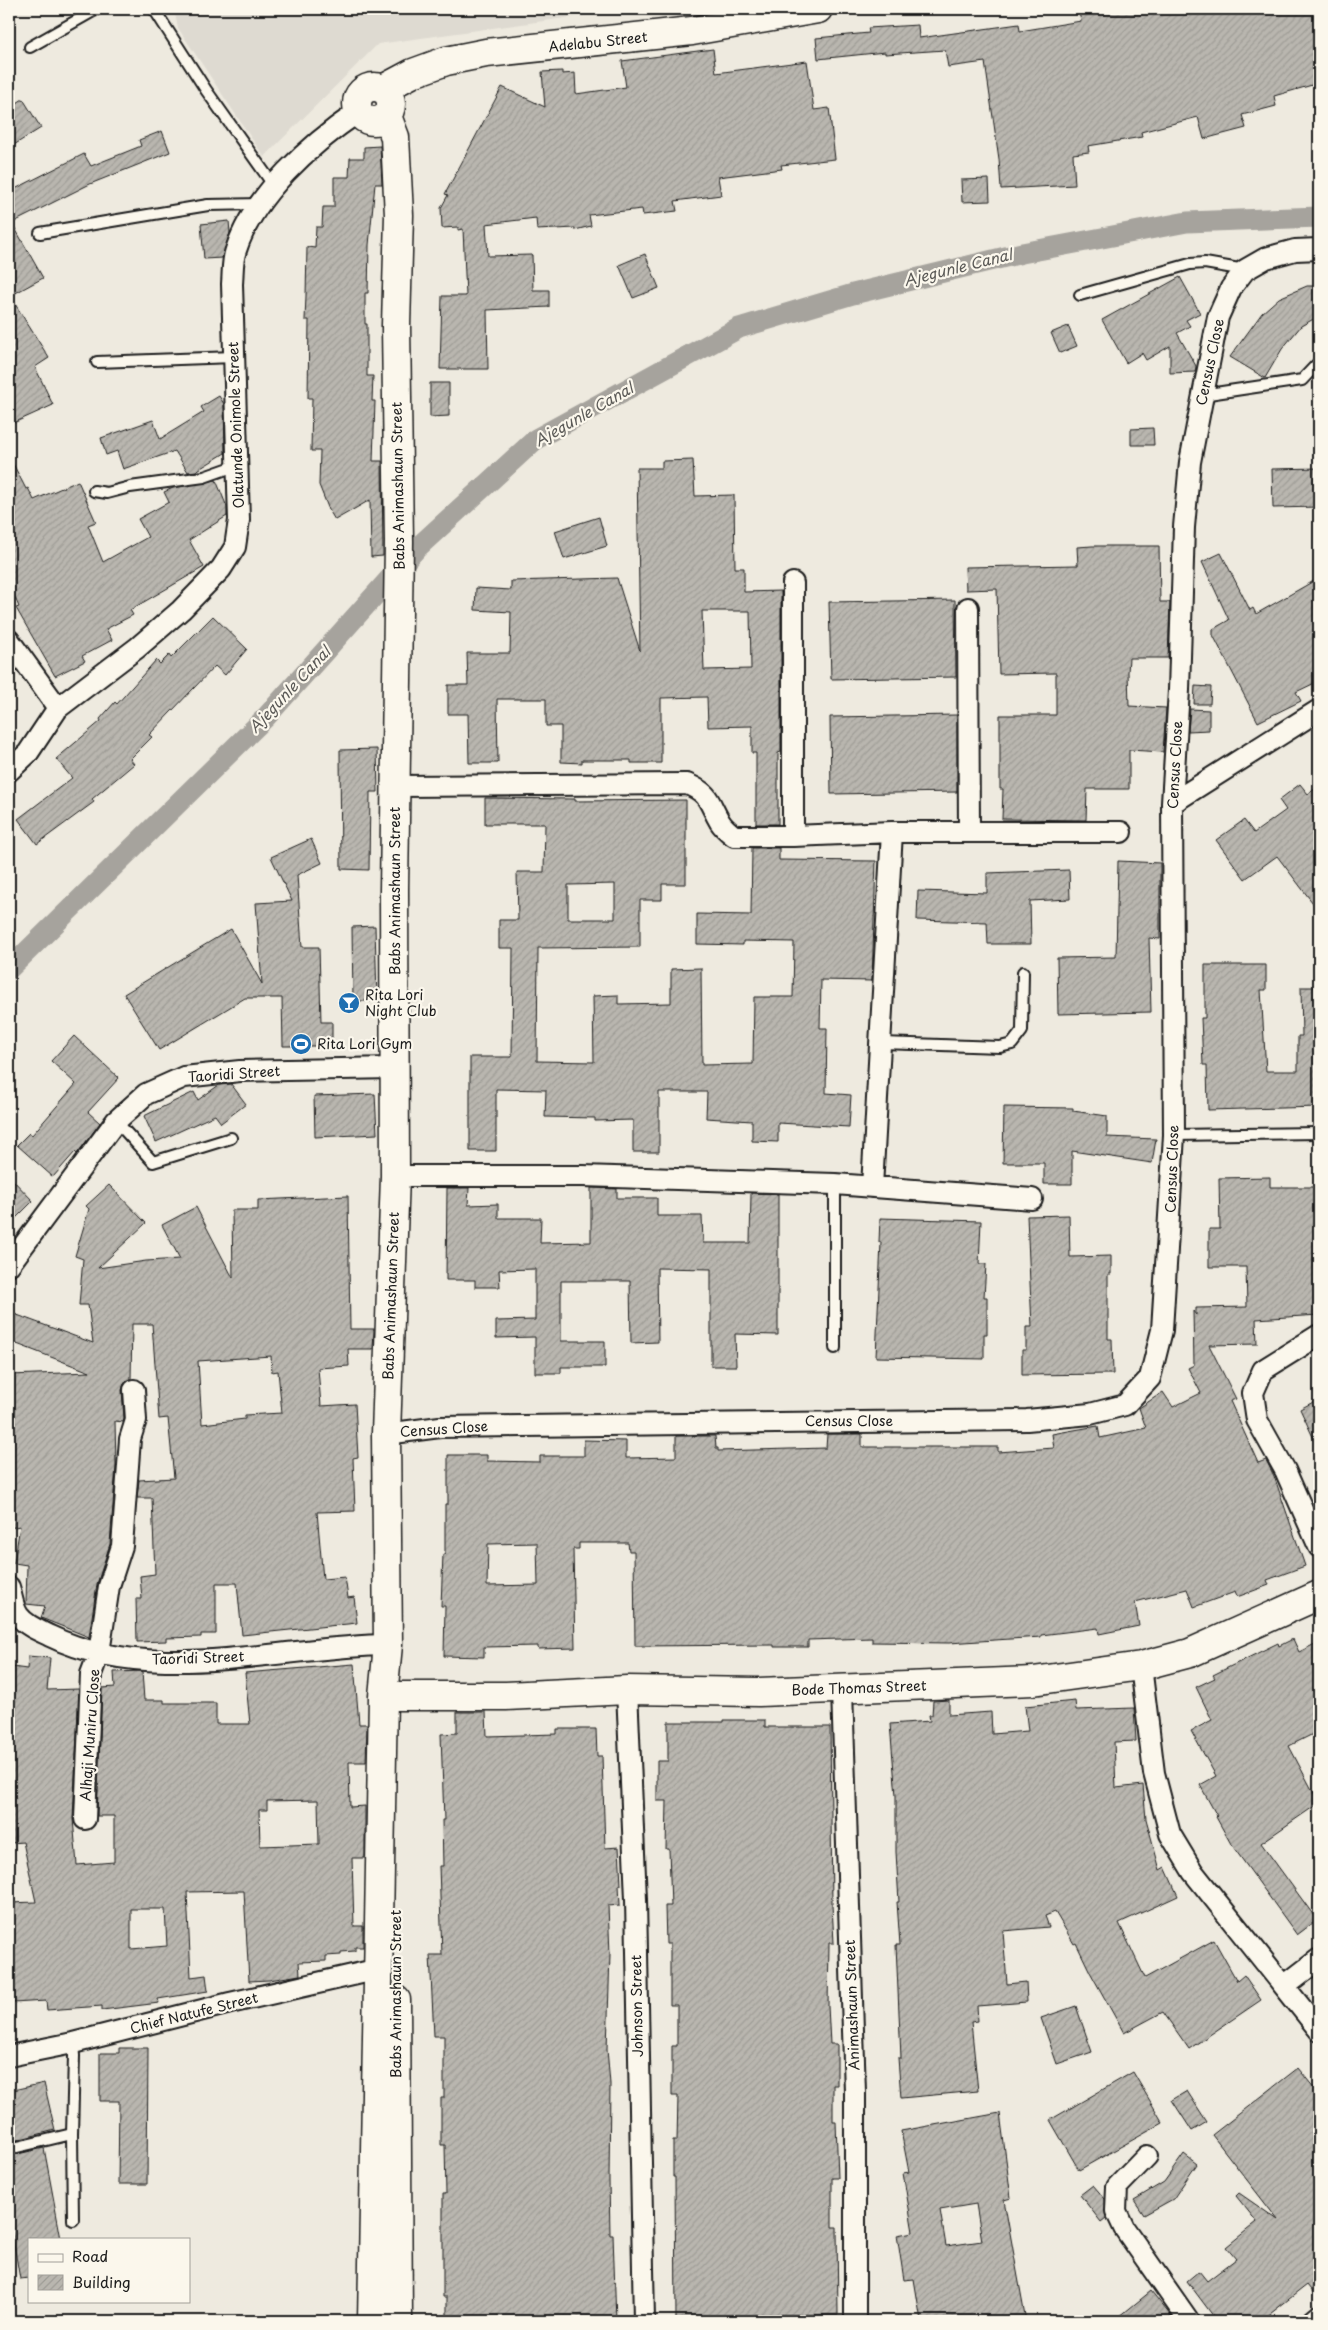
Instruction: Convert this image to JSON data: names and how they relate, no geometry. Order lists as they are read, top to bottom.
{
  "streets": {
    "main road": ["Adelabu Street", "Babs Animashaun Street", "Bode Thomas Street"],
    "street": [
      "Census Close",
      "Olatunde Onimole Street",
      "Taoridi Street",
      "Alhaji Muniru Close",
      "Animashaun Street",
      "Johnson Street",
      "Chief Natufe Street"
    ]
  },
  "crossings": [
    ["Adelabu Street", "Olatunde Onimole Street"],
    ["Adelabu Street", "Babs Animashaun Street"],
    ["Census Close", "Babs Animashaun Street"],
    ["Olatunde Onimole Street", "Babs Animashaun Street"],
    ["Babs Animashaun Street", "Taoridi Street"],
    ["Babs Animashaun Street", "Bode Thomas Street"],
    ["Babs Animashaun Street", "Chief Natufe Street"],
    ["Taoridi Street", "Alhaji Muniru Close"],
    ["Bode Thomas Street", "Animashaun Street"],
    ["Bode Thomas Street", "Johnson Street"]
  ],
  "water": ["Ajegunle Canal"],
  "places": {
    "bar": ["Rita Lori Night Club"],
    "sports": ["Rita Lori Gym"]
  },
  "legend": ["Road", "Building"]
}
